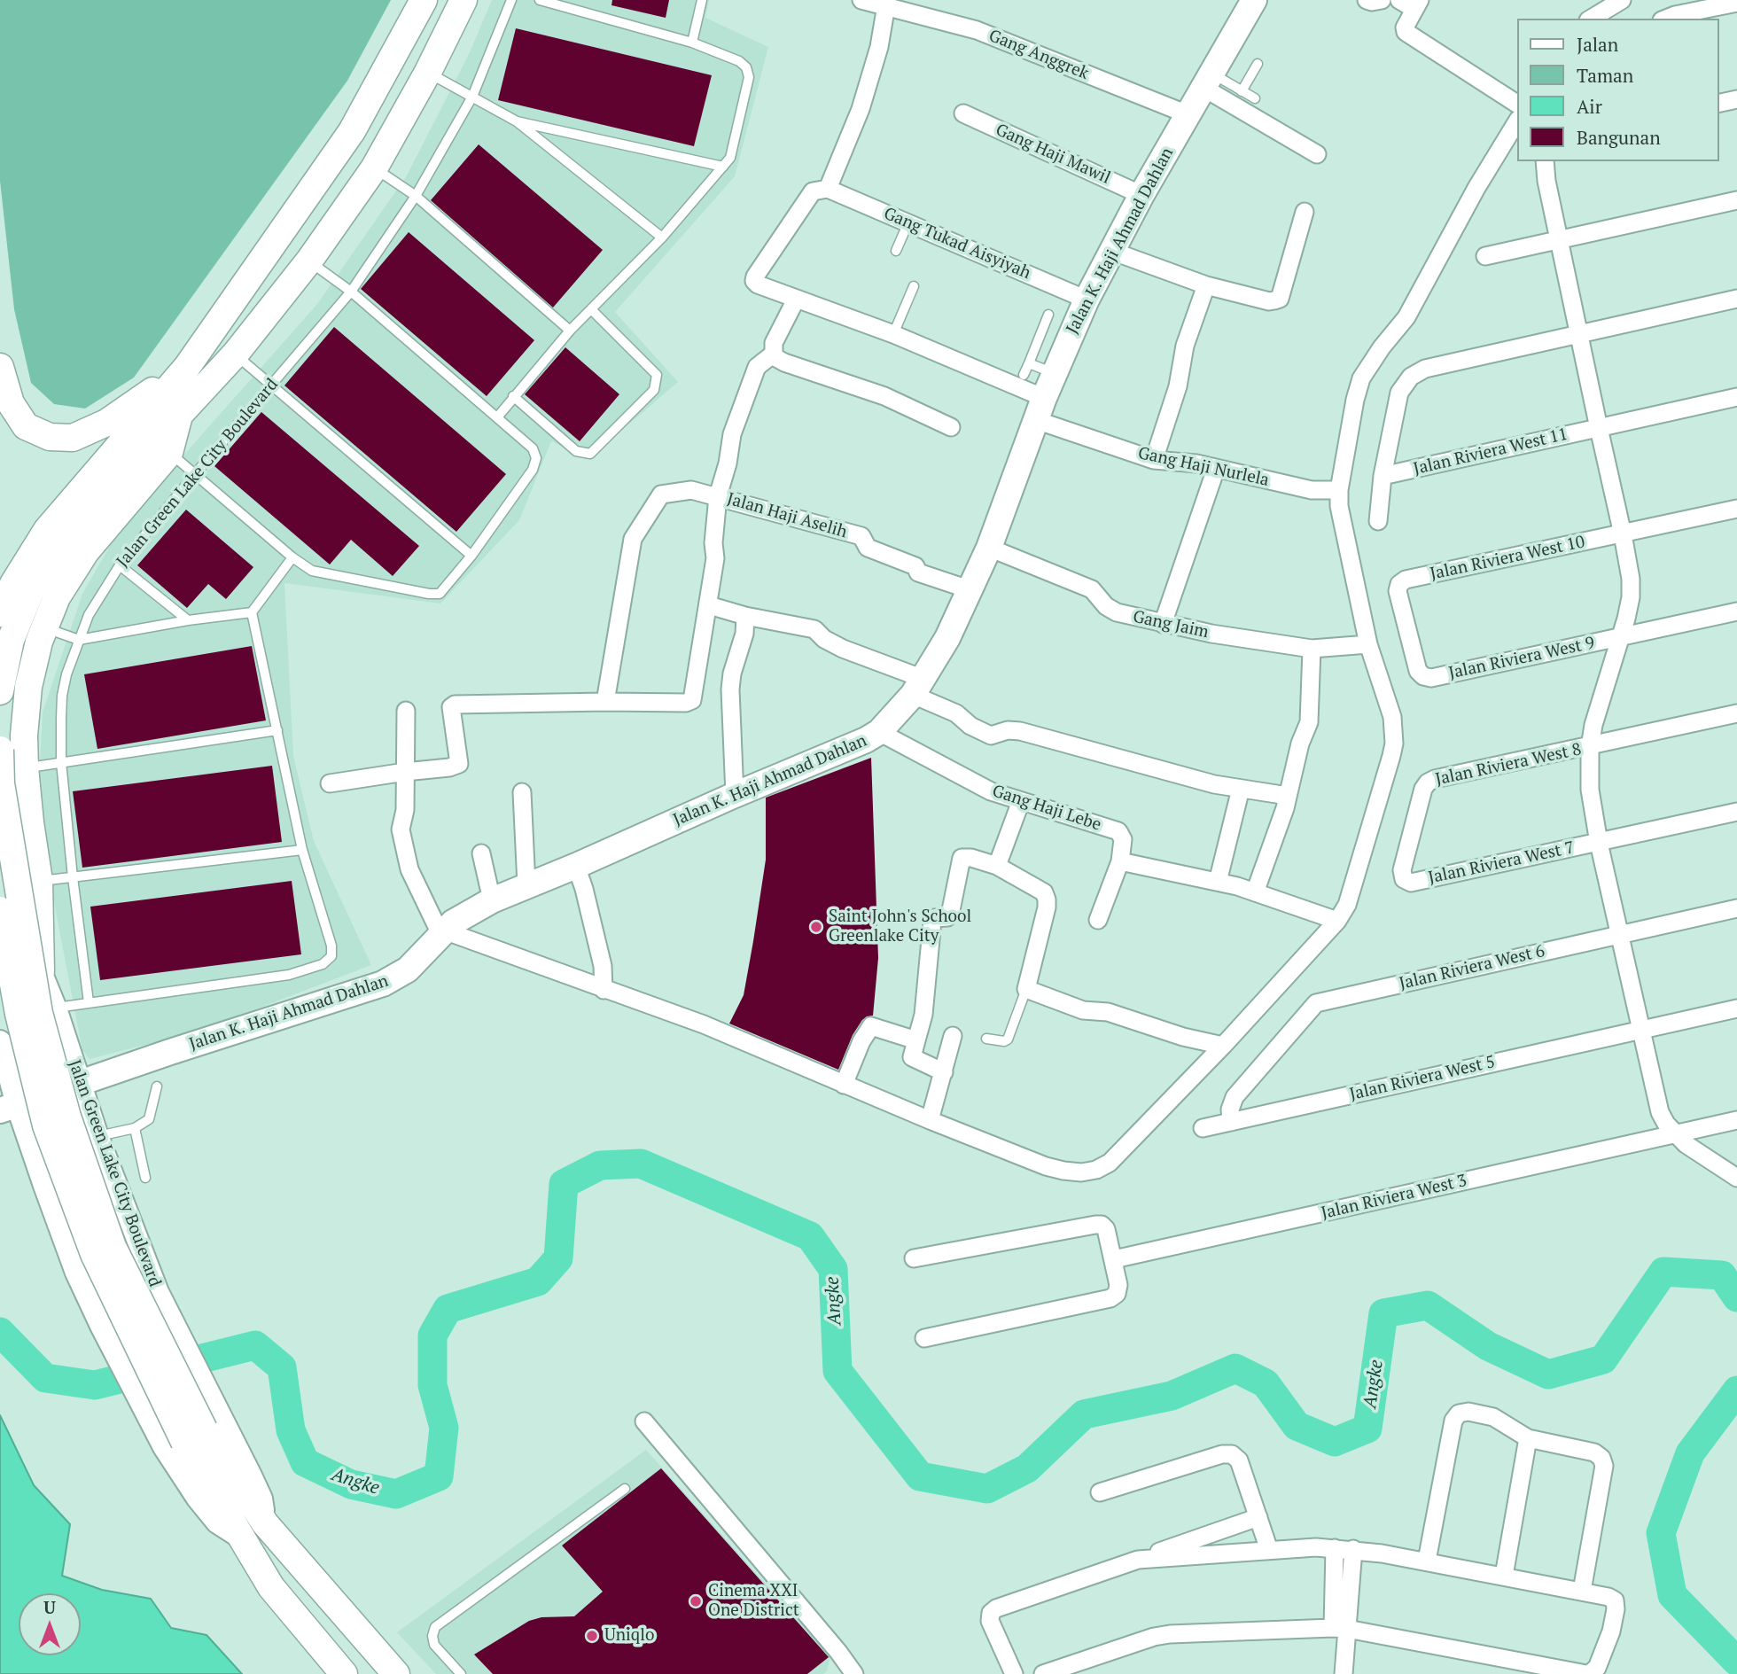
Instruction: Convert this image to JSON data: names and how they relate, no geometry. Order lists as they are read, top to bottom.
{
  "streets": {
    "main road": ["Jalan K. Haji Ahmad Dahlan"],
    "street": [
      "Gang Anggrek",
      "Gang Haji Mawil",
      "Gang Tukad Aisyiyah",
      "Jalan Riviera West 11",
      "Gang Haji Nurlela",
      "Jalan Green Lake City Boulevard",
      "Jalan Haji Aselih",
      "Jalan Riviera West 10",
      "Gang Jaim",
      "Jalan Riviera West 9",
      "Jalan Riviera West 8",
      "Gang Haji Lebe",
      "Jalan Riviera West 7",
      "Jalan Riviera West 6",
      "Jalan Riviera West 5",
      "Jalan Riviera West 3"
    ]
  },
  "crossings": [
    ["Gang Anggrek", "Jalan K. Haji Ahmad Dahlan"],
    ["Gang Haji Mawil", "Jalan K. Haji Ahmad Dahlan"],
    ["Jalan K. Haji Ahmad Dahlan", "Gang Tukad Aisyiyah"],
    ["Jalan K. Haji Ahmad Dahlan", "Gang Haji Nurlela"],
    ["Jalan K. Haji Ahmad Dahlan", "Jalan Green Lake City Boulevard"],
    ["Jalan K. Haji Ahmad Dahlan", "Jalan Haji Aselih"],
    ["Jalan K. Haji Ahmad Dahlan", "Gang Jaim"],
    ["Jalan K. Haji Ahmad Dahlan", "Gang Haji Lebe"],
    ["Gang Tukad Aisyiyah", "Gang Haji Nurlela"],
    ["Jalan Riviera West 10", "Jalan Riviera West 9"],
    ["Jalan Riviera West 8", "Jalan Riviera West 7"],
    ["Jalan Riviera West 6", "Jalan Riviera West 5"]
  ],
  "water": ["Angke"],
  "places": ["Saint John's School Greenlake City", "Cinema XXI One District", "Uniqlo"],
  "legend": [
    "Jalan",
    "Taman",
    "Air",
    "Bangunan"
  ],
  "north": "top"
}
